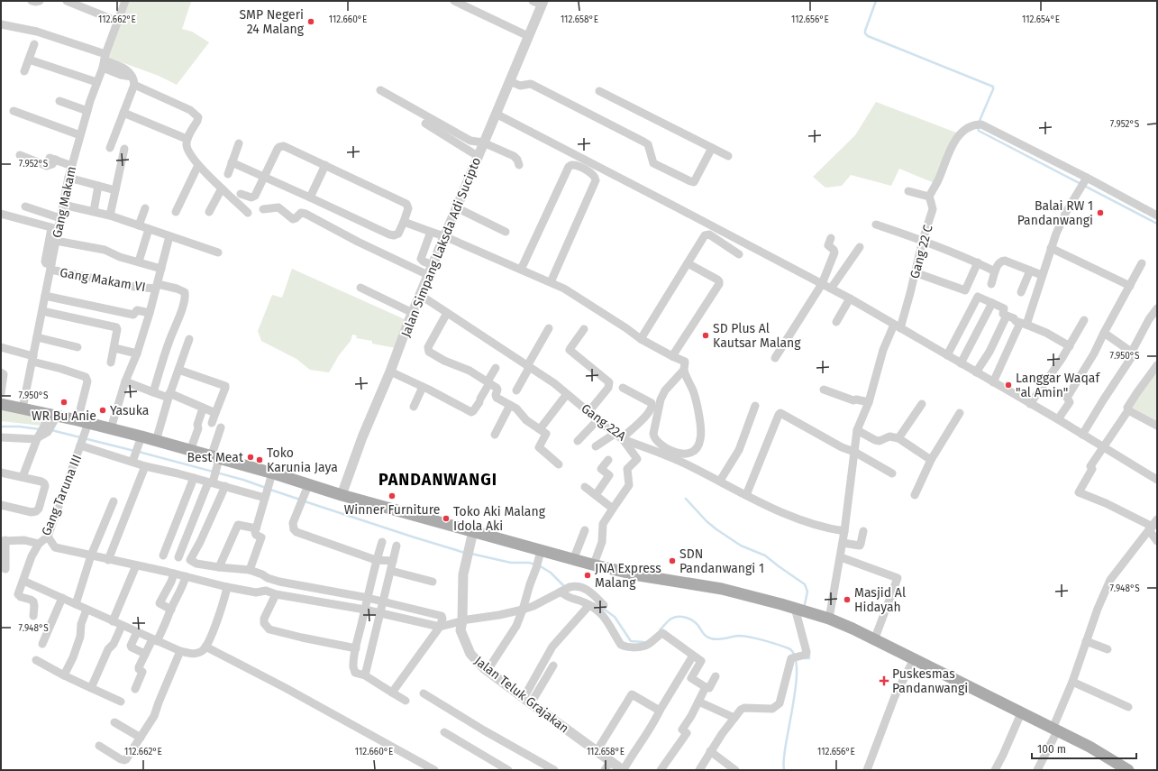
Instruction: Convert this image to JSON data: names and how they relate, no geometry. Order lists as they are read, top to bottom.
{
  "streets": {
    "street": [
      "Gang Makam",
      "Jalan Simpang Laksda Adi Sucipto",
      "Gang 22 C",
      "Gang Makam VI",
      "Gang 22A",
      "Gang Taruna III",
      "Jalan Teluk Grajakan"
    ]
  },
  "crossings": [
    ["Gang Makam", "Gang Makam VI"],
    ["Gang Makam", "Gang Taruna III"],
    ["Jalan Simpang Laksda Adi Sucipto", "Gang 22A"],
    ["Gang 22 C", "Gang 22A"]
  ],
  "districts": ["PANDANWANGI"],
  "places": {
    "other": [
      "SMP Negeri 24 Malang",
      "Balai RW 1 Pandanwangi",
      "SD Plus Al Kautsar Malang",
      "Langgar Waqaf \"al Amin\"",
      "WR Bu Anie",
      "Yasuka",
      "Best Meat",
      "Toko Karunia Jaya",
      "Winner Furniture",
      "Toko Aki Malang Idola Aki",
      "SDN Pandanwangi 1",
      "JNA Express Malang",
      "Masjid Al Hidayah"
    ],
    "health": ["Puskesmas Pandanwangi"]
  },
  "scale_bar": "100 m",
  "coordinates": [
    "112.662°E",
    "112.660°E",
    "112.658°E",
    "112.656°E",
    "112.654°E",
    "7.952°S",
    "7.950°S",
    "7.948°S"
  ]
}
